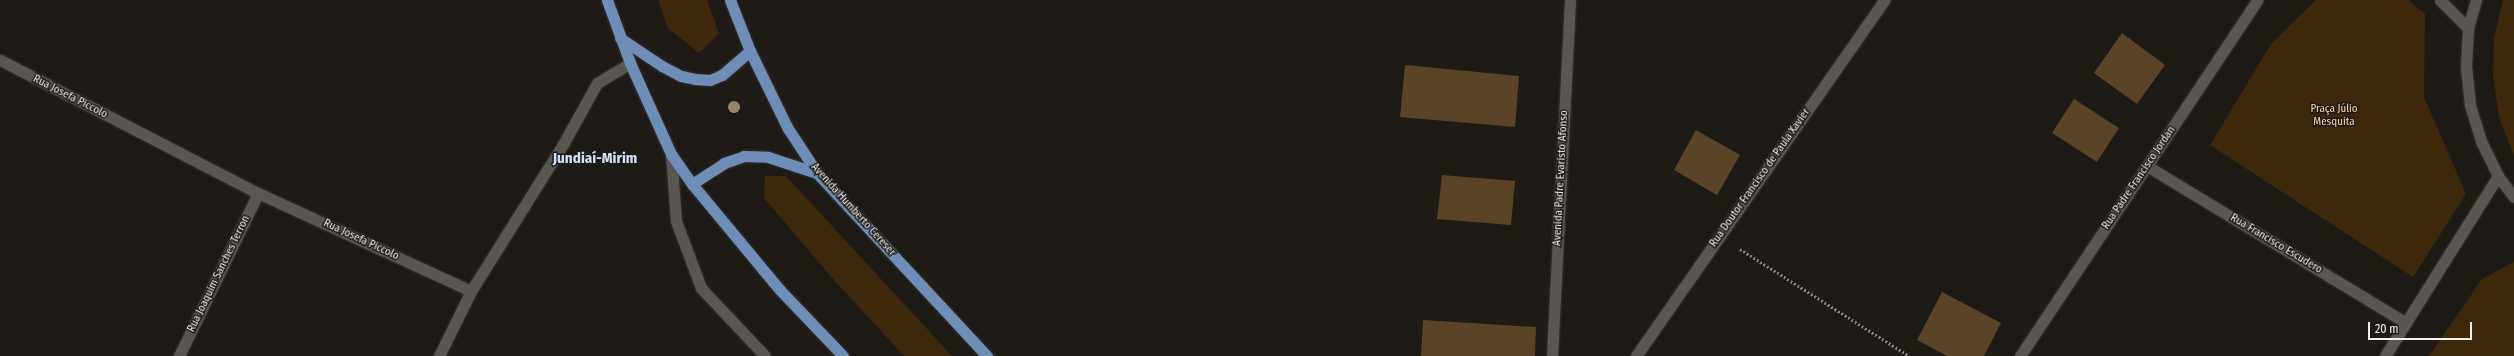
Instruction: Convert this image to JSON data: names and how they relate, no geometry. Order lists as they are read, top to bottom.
{
  "streets": {
    "main road": ["Avenida Humberto Cereser"],
    "street": [
      "Rua Josefa Piccolo",
      "Avenida Padre Evaristo Afonso",
      "Rua Doutor Francisco de Paula Xavier",
      "Rua Padre Francisco Jordan",
      "Rua Francisco Escudero",
      "Rua Joaquim Sanches Terron"
    ]
  },
  "crossings": [
    ["Rua Josefa Piccolo", "Rua Joaquim Sanches Terron"],
    ["Rua Padre Francisco Jordan", "Rua Francisco Escudero"]
  ],
  "districts": ["Jundiaí-Mirim"],
  "parks": ["Praça Júlio Mesquita"],
  "scale_bar": "20 m"
}
